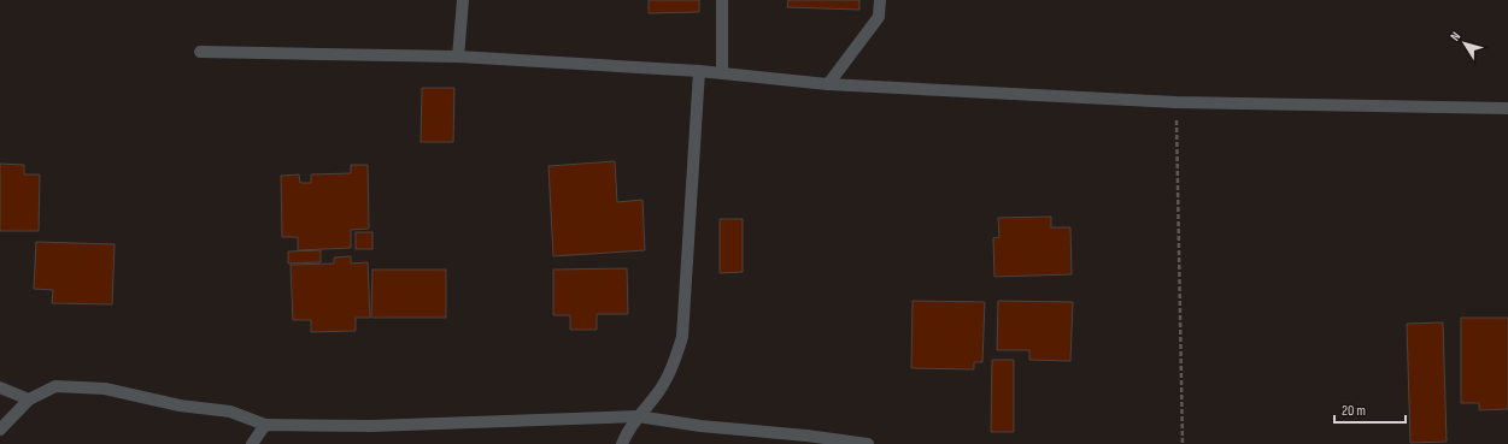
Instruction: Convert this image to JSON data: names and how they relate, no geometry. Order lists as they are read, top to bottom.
{
  "scale_bar": "20 m",
  "north": "top left"
}
